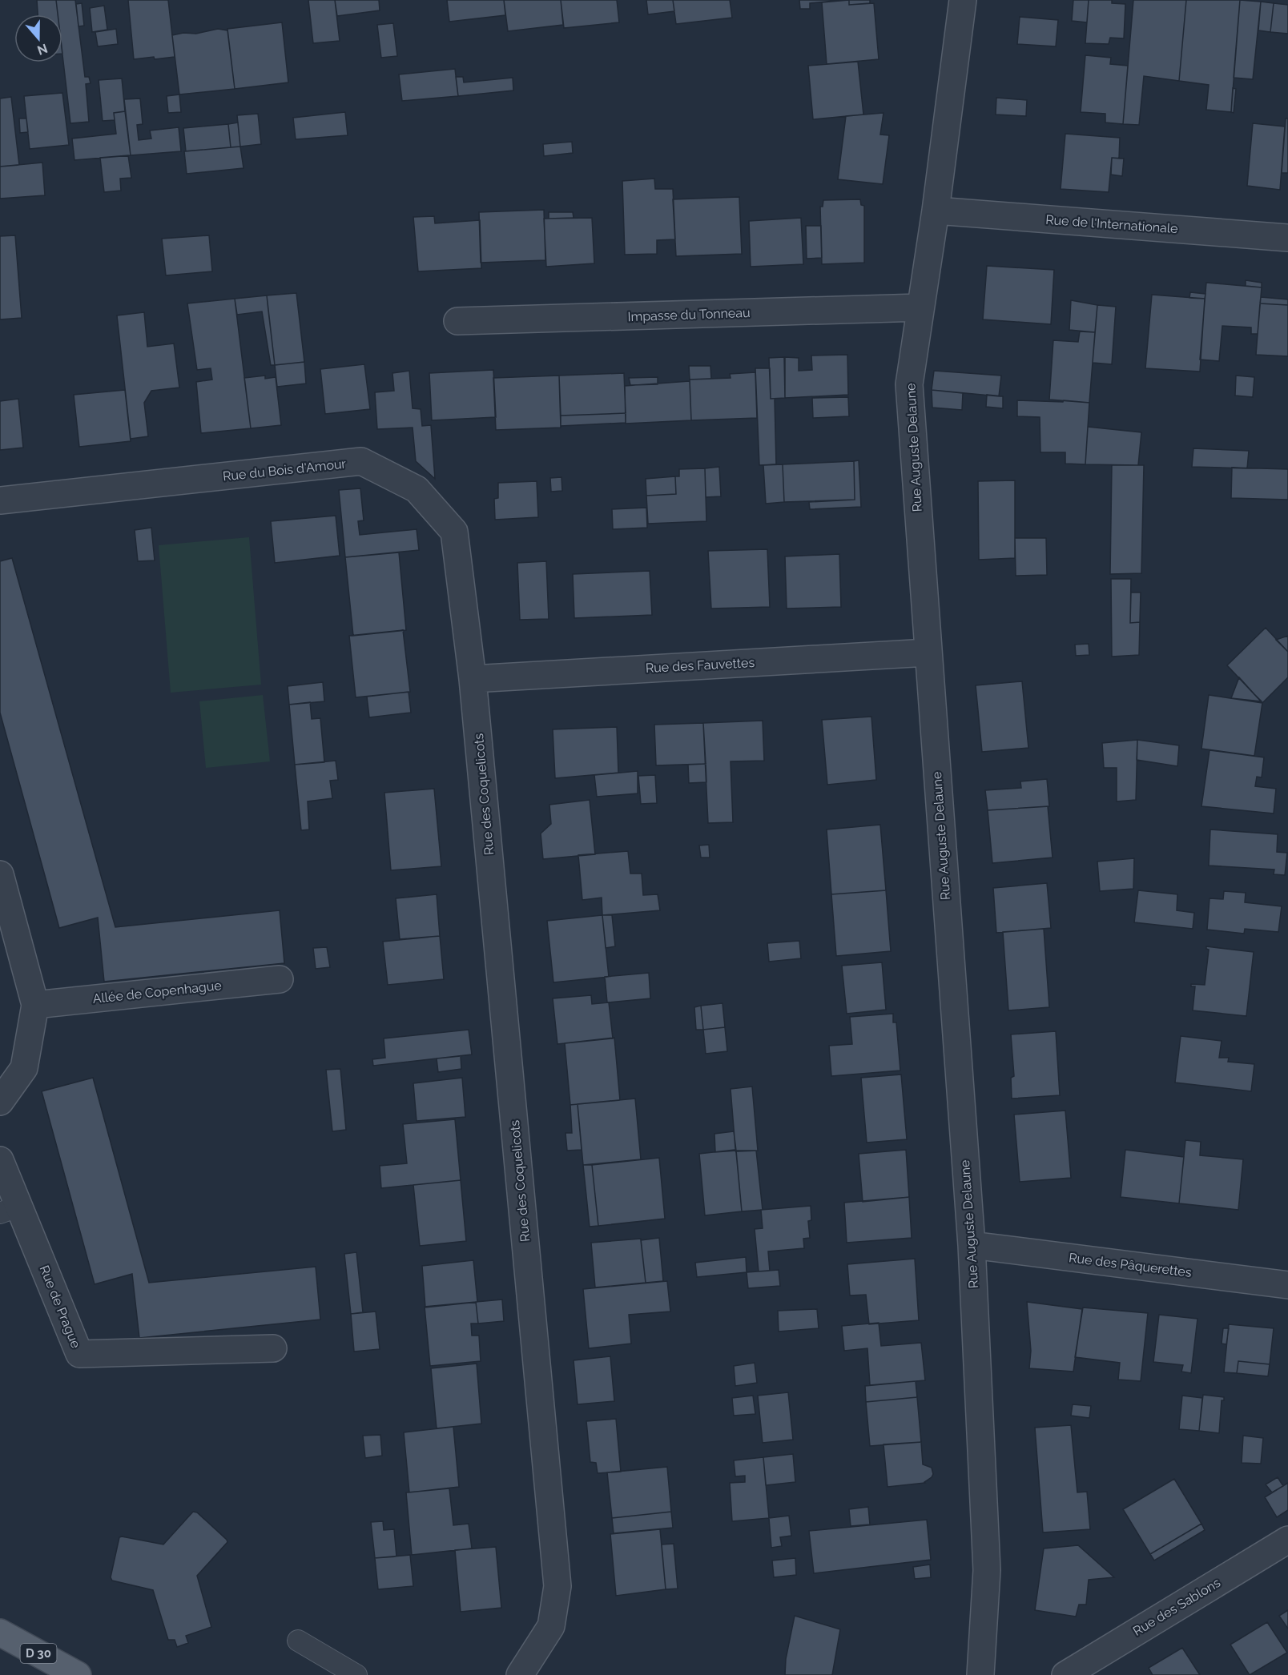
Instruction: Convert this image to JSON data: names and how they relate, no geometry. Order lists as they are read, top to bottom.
{
  "streets": {
    "main road": ["D 30"],
    "street": [
      "Rue de l'Internationale",
      "Impasse du Tonneau",
      "Rue Auguste Delaune",
      "Rue du Bois d'Amour",
      "Rue des Fauvettes",
      "Rue des Coquelicots",
      "Allée de Copenhague",
      "Rue des Pâquerettes",
      "Rue de Prague",
      "Rue des Sablons"
    ]
  },
  "crossings": [
    ["Rue de l'Internationale", "Rue Auguste Delaune"],
    ["Impasse du Tonneau", "Rue Auguste Delaune"],
    ["Rue Auguste Delaune", "Rue des Fauvettes"],
    ["Rue Auguste Delaune", "Rue des Pâquerettes"],
    ["Rue du Bois d'Amour", "Rue des Fauvettes"],
    ["Rue du Bois d'Amour", "Rue des Coquelicots"],
    ["Rue des Fauvettes", "Rue des Coquelicots"]
  ],
  "north": "bottom"
}
